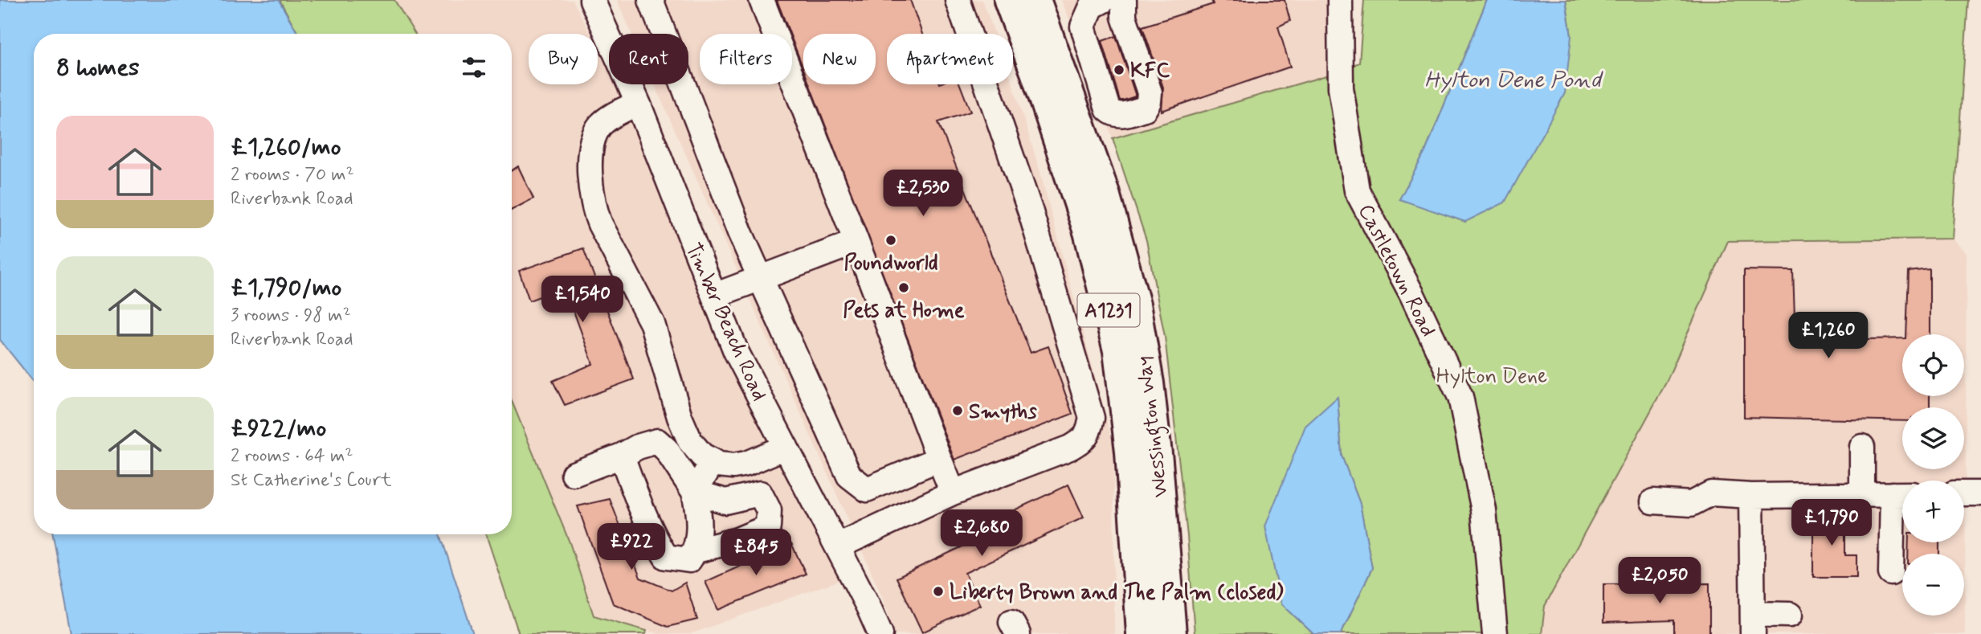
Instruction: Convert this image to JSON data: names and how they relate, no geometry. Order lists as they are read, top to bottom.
{
  "streets": {
    "highway": ["A1231", "Wessington Way"],
    "street": ["Castletown Road", "Timber Beach Road"]
  },
  "water": ["Hylton Dene Pond"],
  "parks": ["Hylton Dene"],
  "places": [
    "KFC",
    "Poundworld",
    "Pets at Home",
    "Smyths",
    "Liberty Brown and The Palm (closed)"
  ],
  "page": {
    "chip": [
      "Buy",
      "Rent",
      "Filters",
      "New",
      "Apartment"
    ],
    "heading": "8 homes",
    "list": [
      {
        "name": "£1,260/mo",
        "note": "2 rooms · 70 m² · Riverbank Road"
      },
      {
        "name": "£1,790/mo",
        "note": "3 rooms · 98 m² · Riverbank Road"
      },
      {
        "name": "£922/mo",
        "note": "2 rooms · 64 m² · St Catherine's Court"
      }
    ],
    "price": [
      "£2,530",
      "£1,540",
      "£1,260",
      "£1,790",
      "£2,680",
      "£922",
      "£845",
      "£2,050"
    ],
    "map_buttons": ["+", "−"]
  }
}
